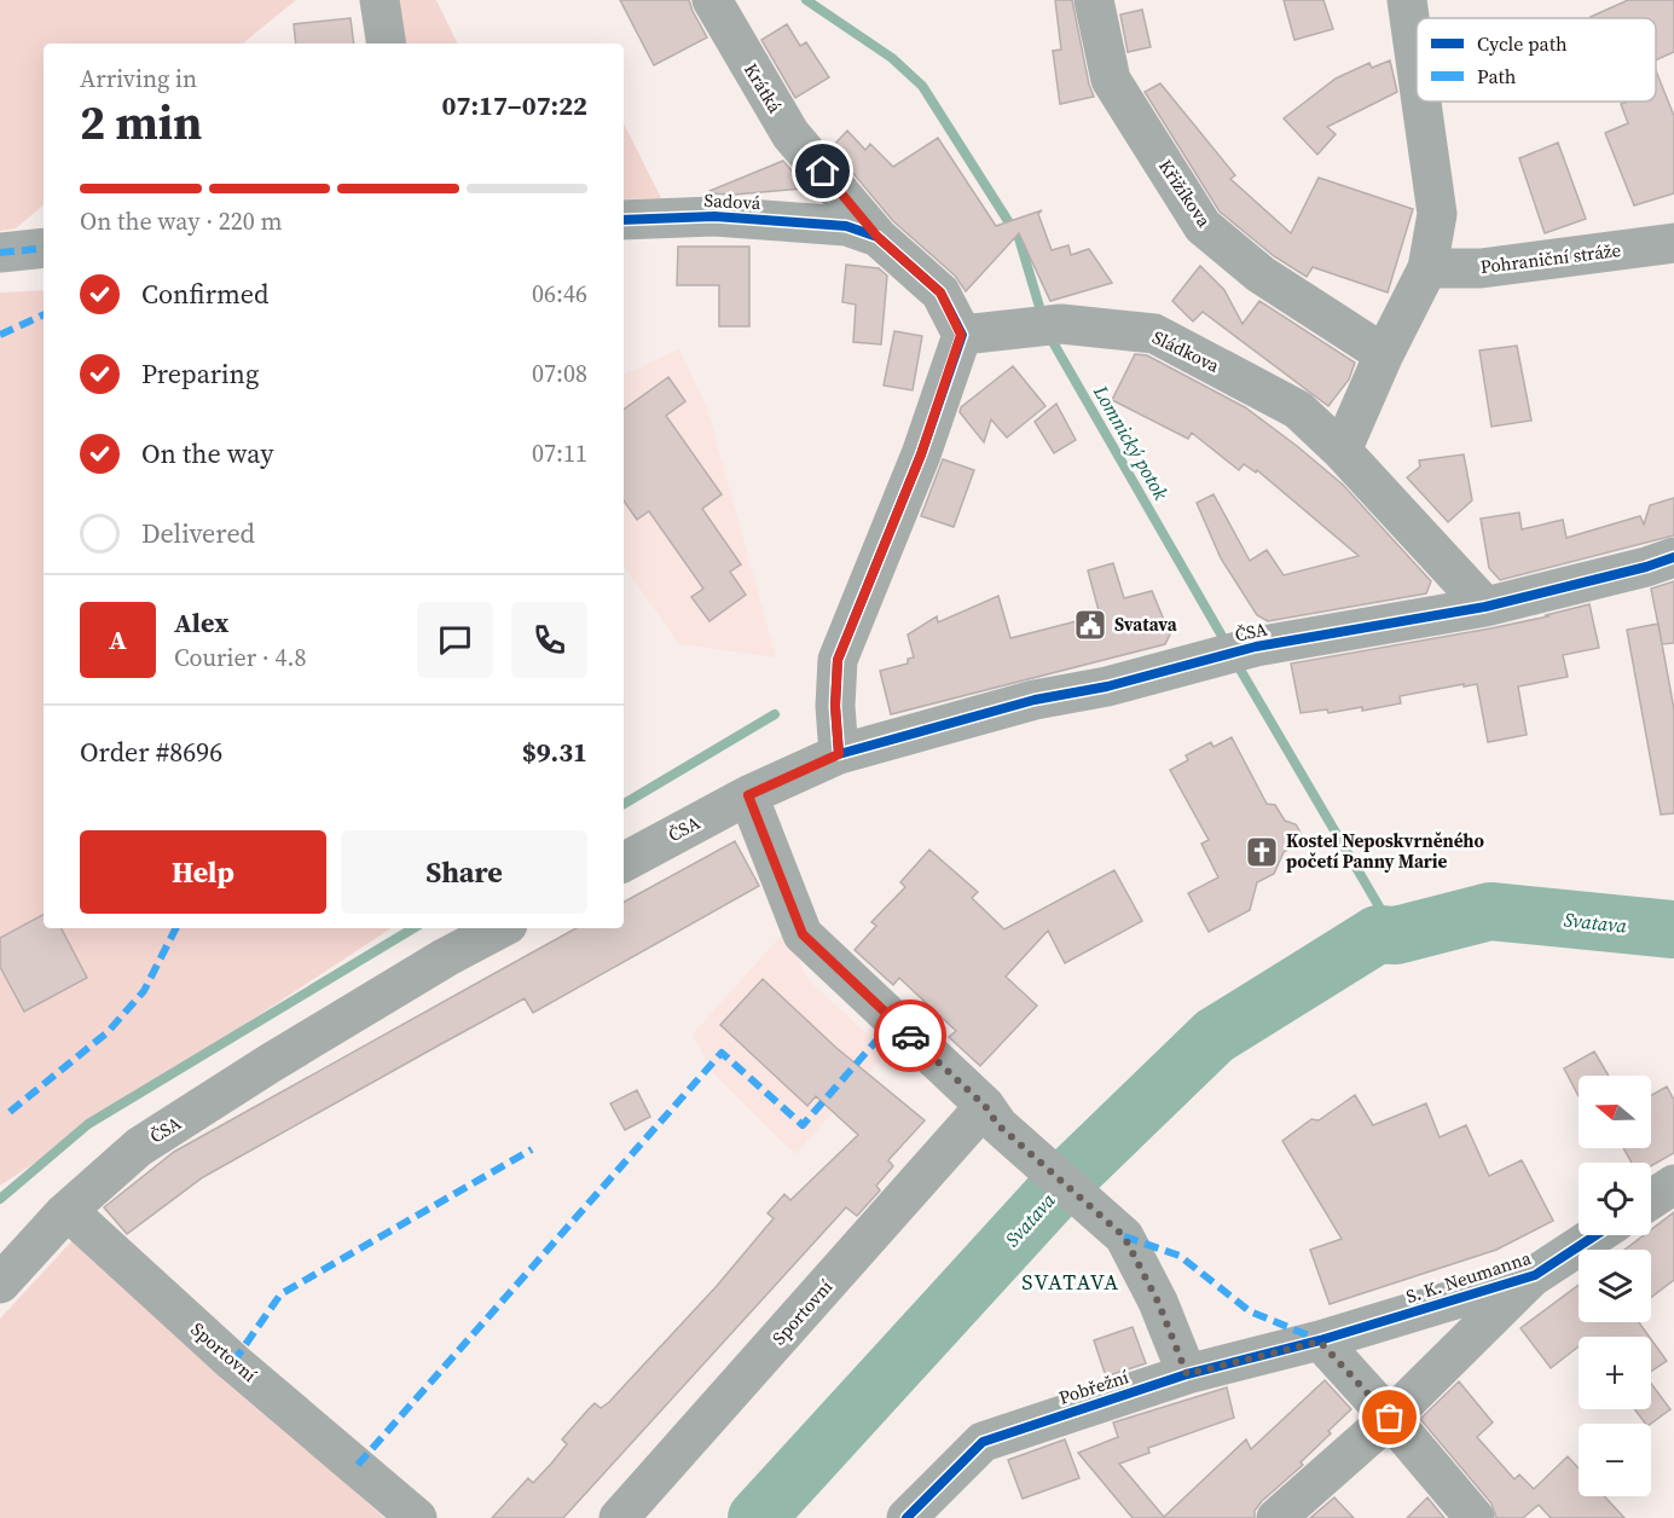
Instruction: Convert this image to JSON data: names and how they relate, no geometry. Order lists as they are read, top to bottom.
{
  "streets": {
    "street": [
      "Krátká",
      "Křižíkova",
      "Sadová",
      "Pohraniční stráže",
      "Sládkova",
      "ČSA",
      "S. K. Neumanna",
      "Sportovní",
      "Pobřežní"
    ]
  },
  "crossings": [
    ["Krátká", "Sadová"],
    ["Sadová", "Sládkova"],
    ["Sládkova", "ČSA"],
    ["ČSA", "Sportovní"],
    ["S. K. Neumanna", "Pobřežní"]
  ],
  "districts": ["SVATAVA"],
  "water": ["Lomnický potok", "Svatava"],
  "places": {
    "public building": ["Svatava"],
    "church": ["Kostel Neposkvrněného početí Panny Marie"]
  },
  "legend": ["Cycle path", "Path"],
  "north": "left",
  "page": {
    "heading": ["2 min", "Arriving in", "07:17–07:22"],
    "panel": [
      "Alex",
      "Courier · 4.8",
      "Order #8696",
      "$9.31"
    ],
    "bar": "On the way · 220 m",
    "list": [
      ["Confirmed", "06:46"],
      ["Preparing", "07:08"],
      ["On the way", "07:11"],
      "Delivered"
    ],
    "round": "A",
    "buttons": ["Help", "Share"],
    "map_buttons": ["+", "−"]
  }
}
